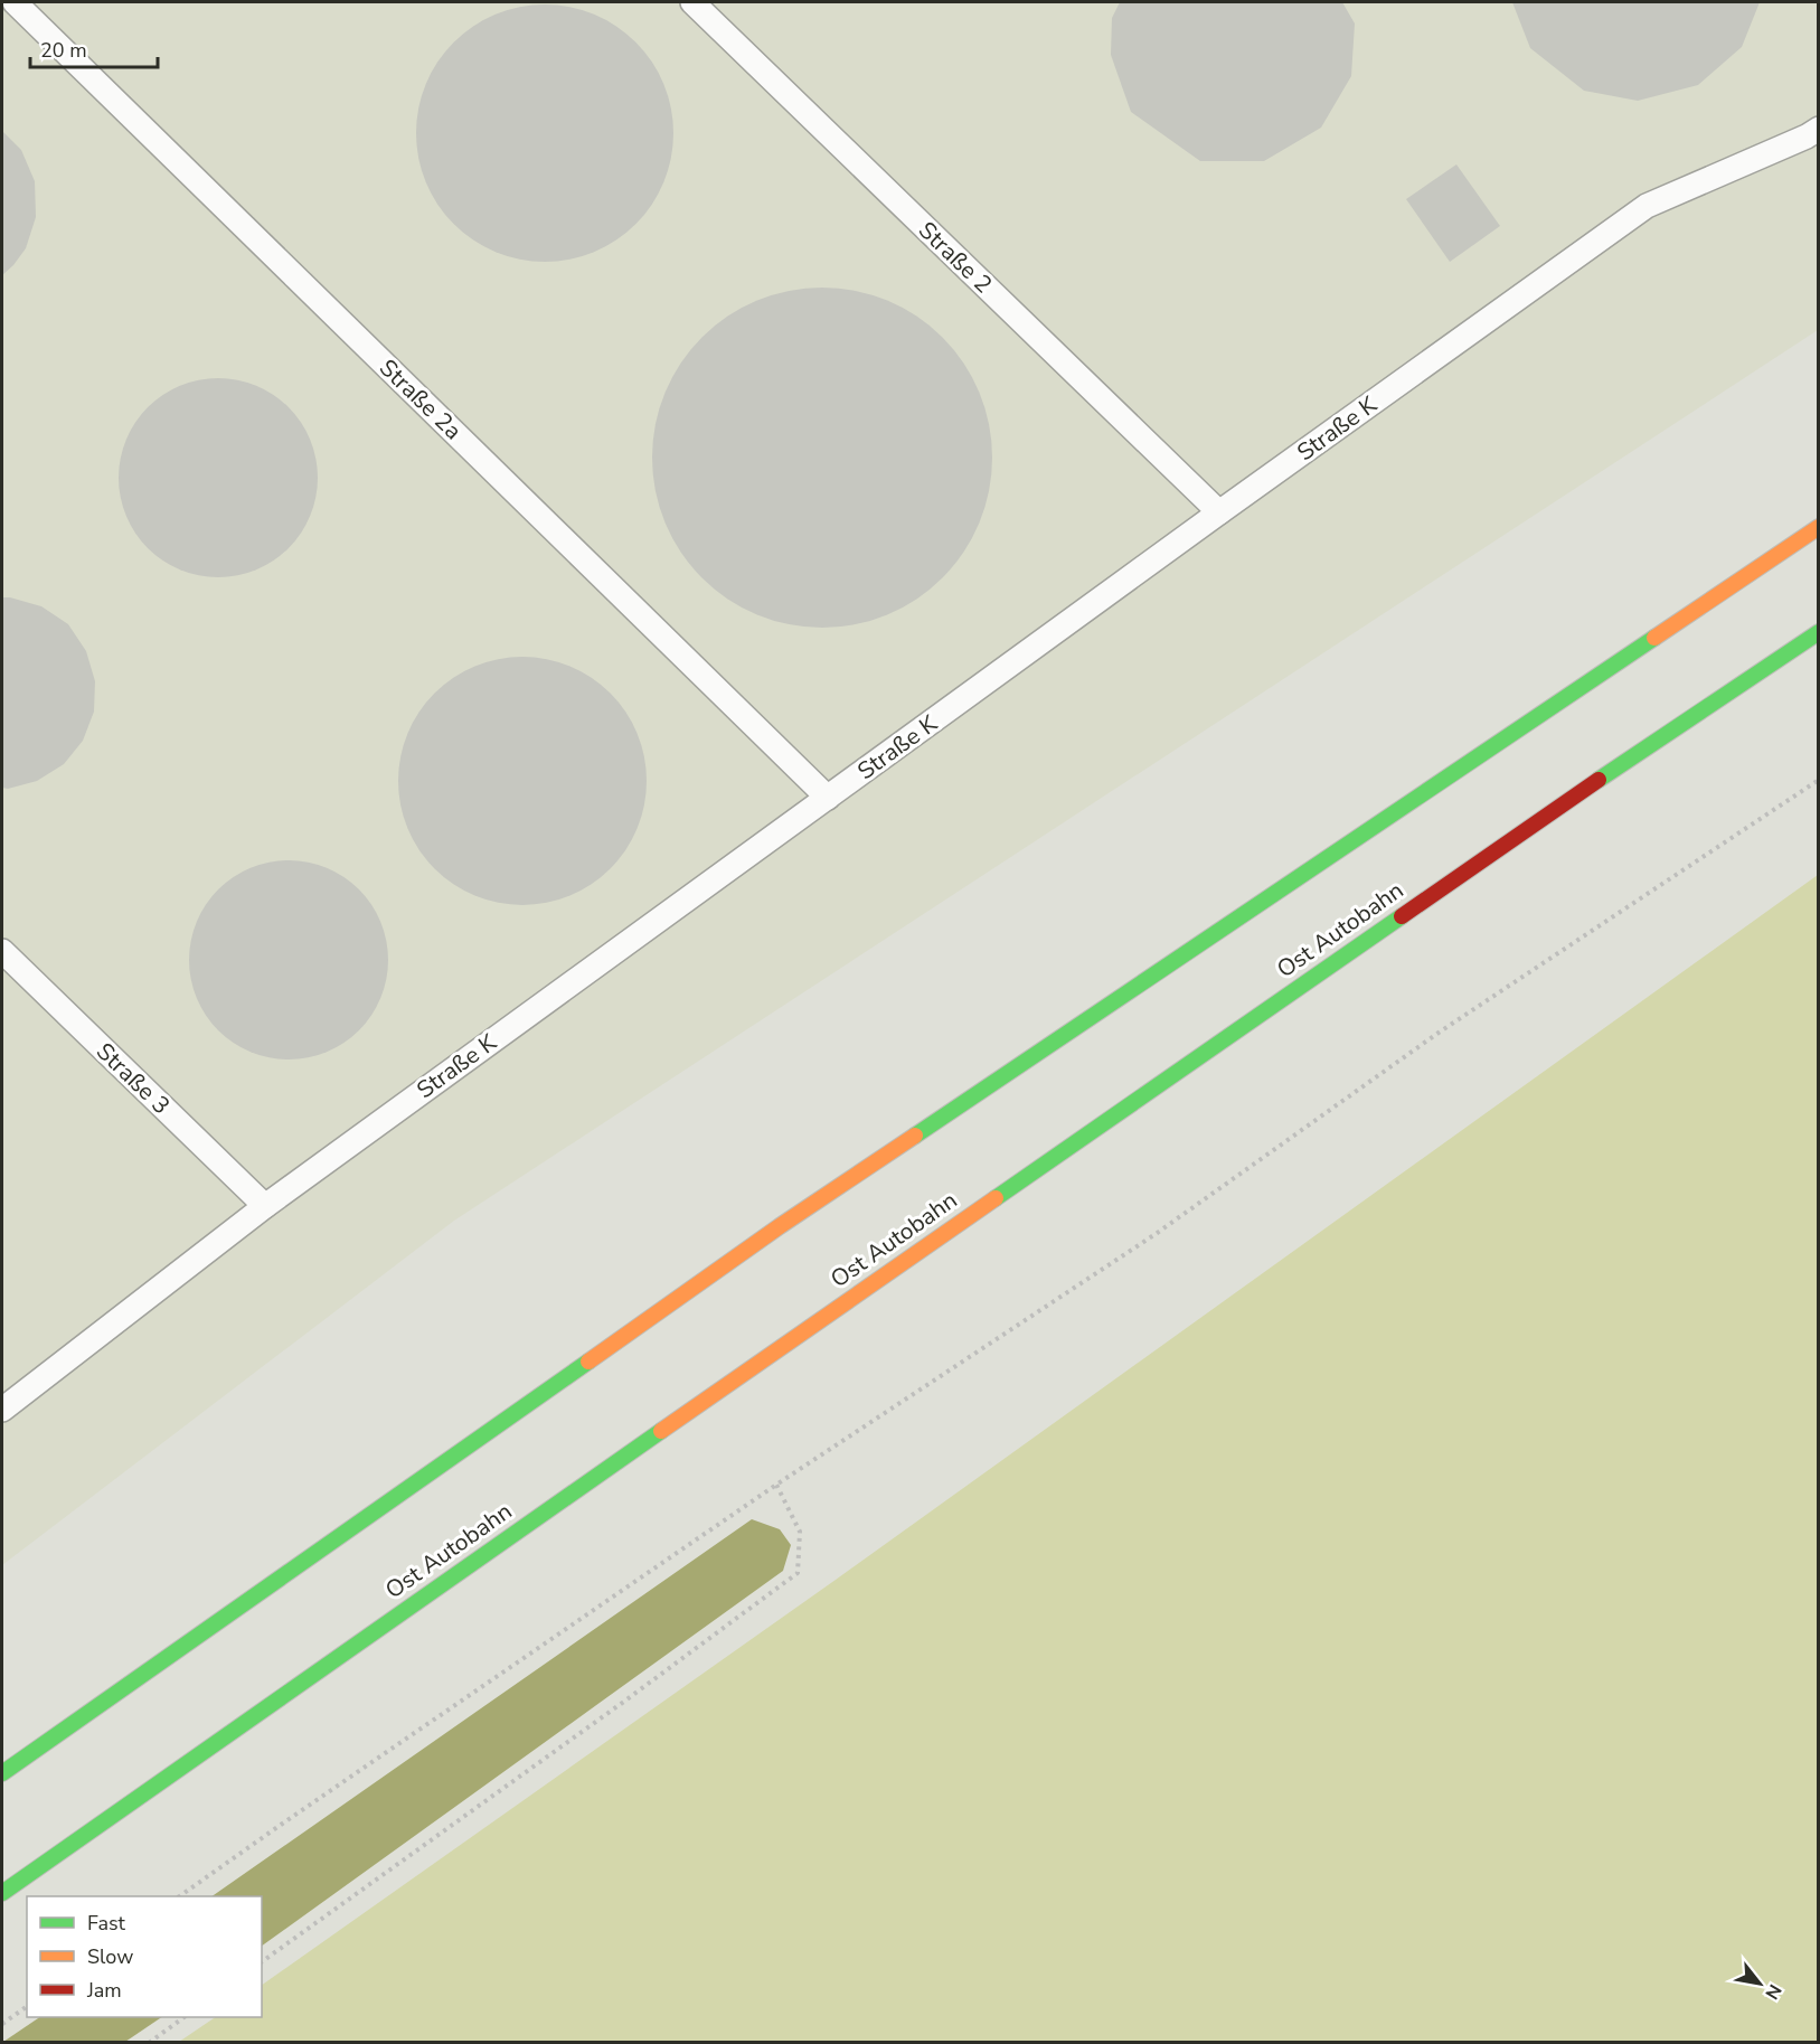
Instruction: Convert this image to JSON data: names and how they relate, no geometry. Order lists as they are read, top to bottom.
{
  "streets": {
    "highway": ["Ost Autobahn"],
    "lane": [
      "Straße 2",
      "Straße 2a",
      "Straße K",
      "Straße 3"
    ]
  },
  "crossings": [
    ["Straße 2", "Straße K"],
    ["Straße 2a", "Straße K"],
    ["Straße K", "Straße 3"]
  ],
  "legend": ["Fast", "Slow", "Jam"],
  "scale_bar": "20 m",
  "north": "bottom right"
}
